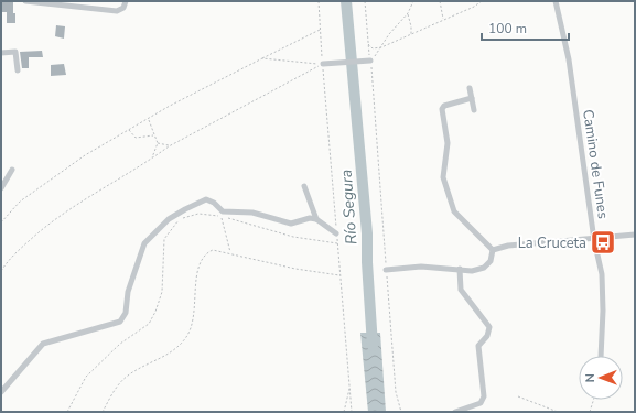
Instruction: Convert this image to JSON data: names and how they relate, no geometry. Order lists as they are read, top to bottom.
{
  "streets": {
    "street": ["Camino de Funes"]
  },
  "water": ["Río Segura"],
  "places": {
    "bus stop": ["La Cruceta"]
  },
  "scale_bar": "100 m",
  "north": "left"
}
